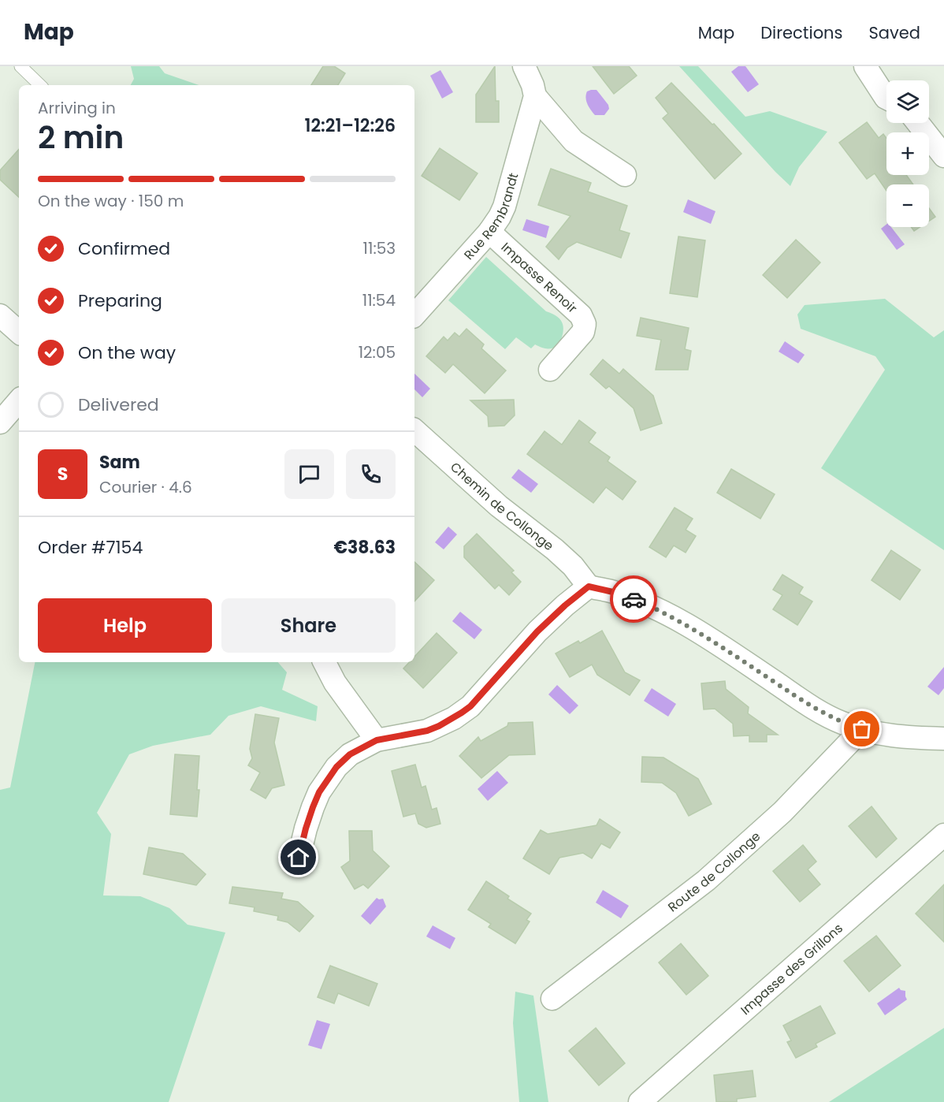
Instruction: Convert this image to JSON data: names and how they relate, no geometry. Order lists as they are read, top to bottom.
{
  "streets": {
    "street": [
      "Rue Rembrandt",
      "Impasse Renoir",
      "Chemin de Collonge",
      "Route de Collonge",
      "Impasse des Grillons"
    ]
  },
  "crossings": [
    ["Rue Rembrandt", "Impasse Renoir"]
  ],
  "page": {
    "header": "Map",
    "nav": ["Map", "Directions", "Saved"],
    "map_buttons": ["+", "−"],
    "heading": ["2 min", "Arriving in", "12:21–12:26"],
    "panel": [
      "Sam",
      "Courier · 4.6",
      "Order #7154",
      "€38.63"
    ],
    "bar": "On the way · 150 m",
    "list": [
      ["Confirmed", "11:53"],
      ["Preparing", "11:54"],
      ["On the way", "12:05"],
      "Delivered"
    ],
    "round": "S",
    "buttons": ["Help", "Share"]
  }
}
